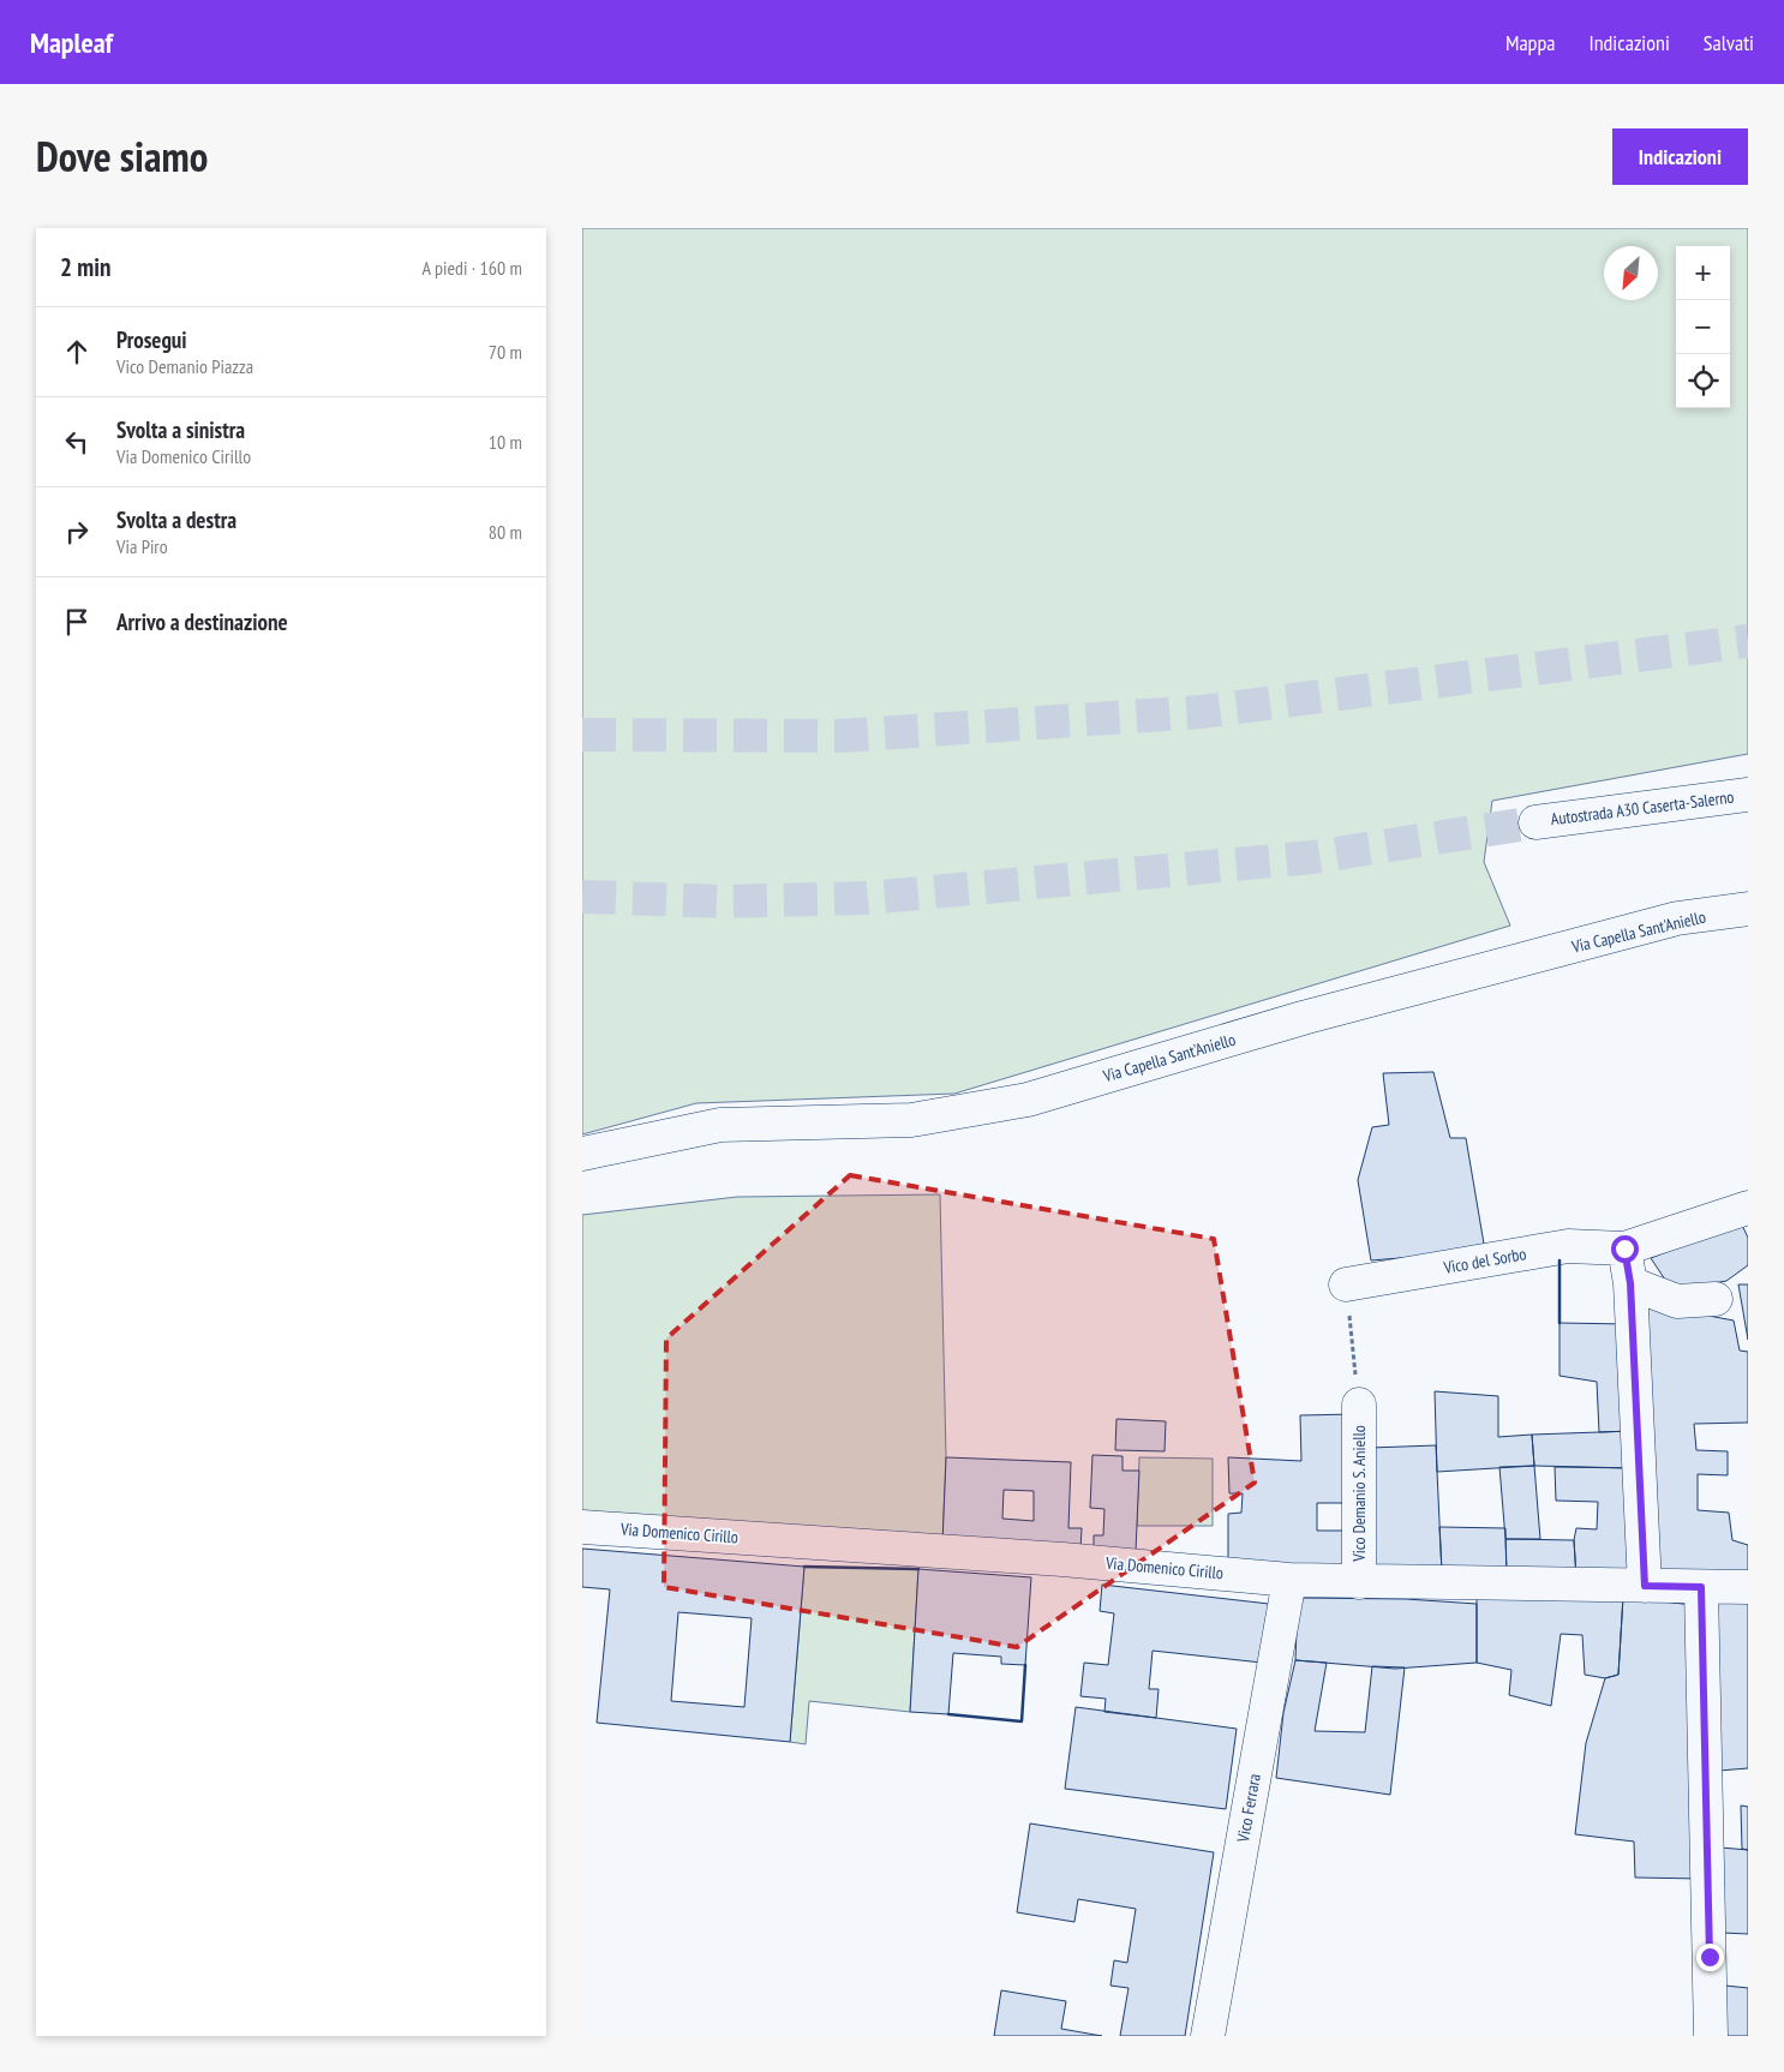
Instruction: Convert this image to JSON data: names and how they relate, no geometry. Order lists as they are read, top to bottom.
{
  "streets": {
    "main road": [
      "Autostrada A30 Caserta-Salerno",
      "Via Capella Sant'Aniello",
      "Vico del Sorbo",
      "Vico Demanio S. Aniello",
      "Via Domenico Cirillo",
      "Vico Ferrara"
    ]
  },
  "crossings": [
    ["Vico Demanio S. Aniello", "Via Domenico Cirillo"],
    ["Via Domenico Cirillo", "Vico Ferrara"]
  ],
  "north": "bottom left",
  "page": {
    "header": "Mapleaf",
    "nav": ["Mappa", "Indicazioni", "Salvati"],
    "title": "Dove siamo",
    "buttons": "Indicazioni",
    "heading": ["2 min", "A piedi · 160 m"],
    "map_buttons": ["+", "−"],
    "list": [
      ["Prosegui", "Vico Demanio Piazza", "70 m"],
      ["Svolta a sinistra", "Via Domenico Cirillo", "10 m"],
      ["Svolta a destra", "Via Piro", "80 m"],
      "Arrivo a destinazione"
    ]
  }
}
